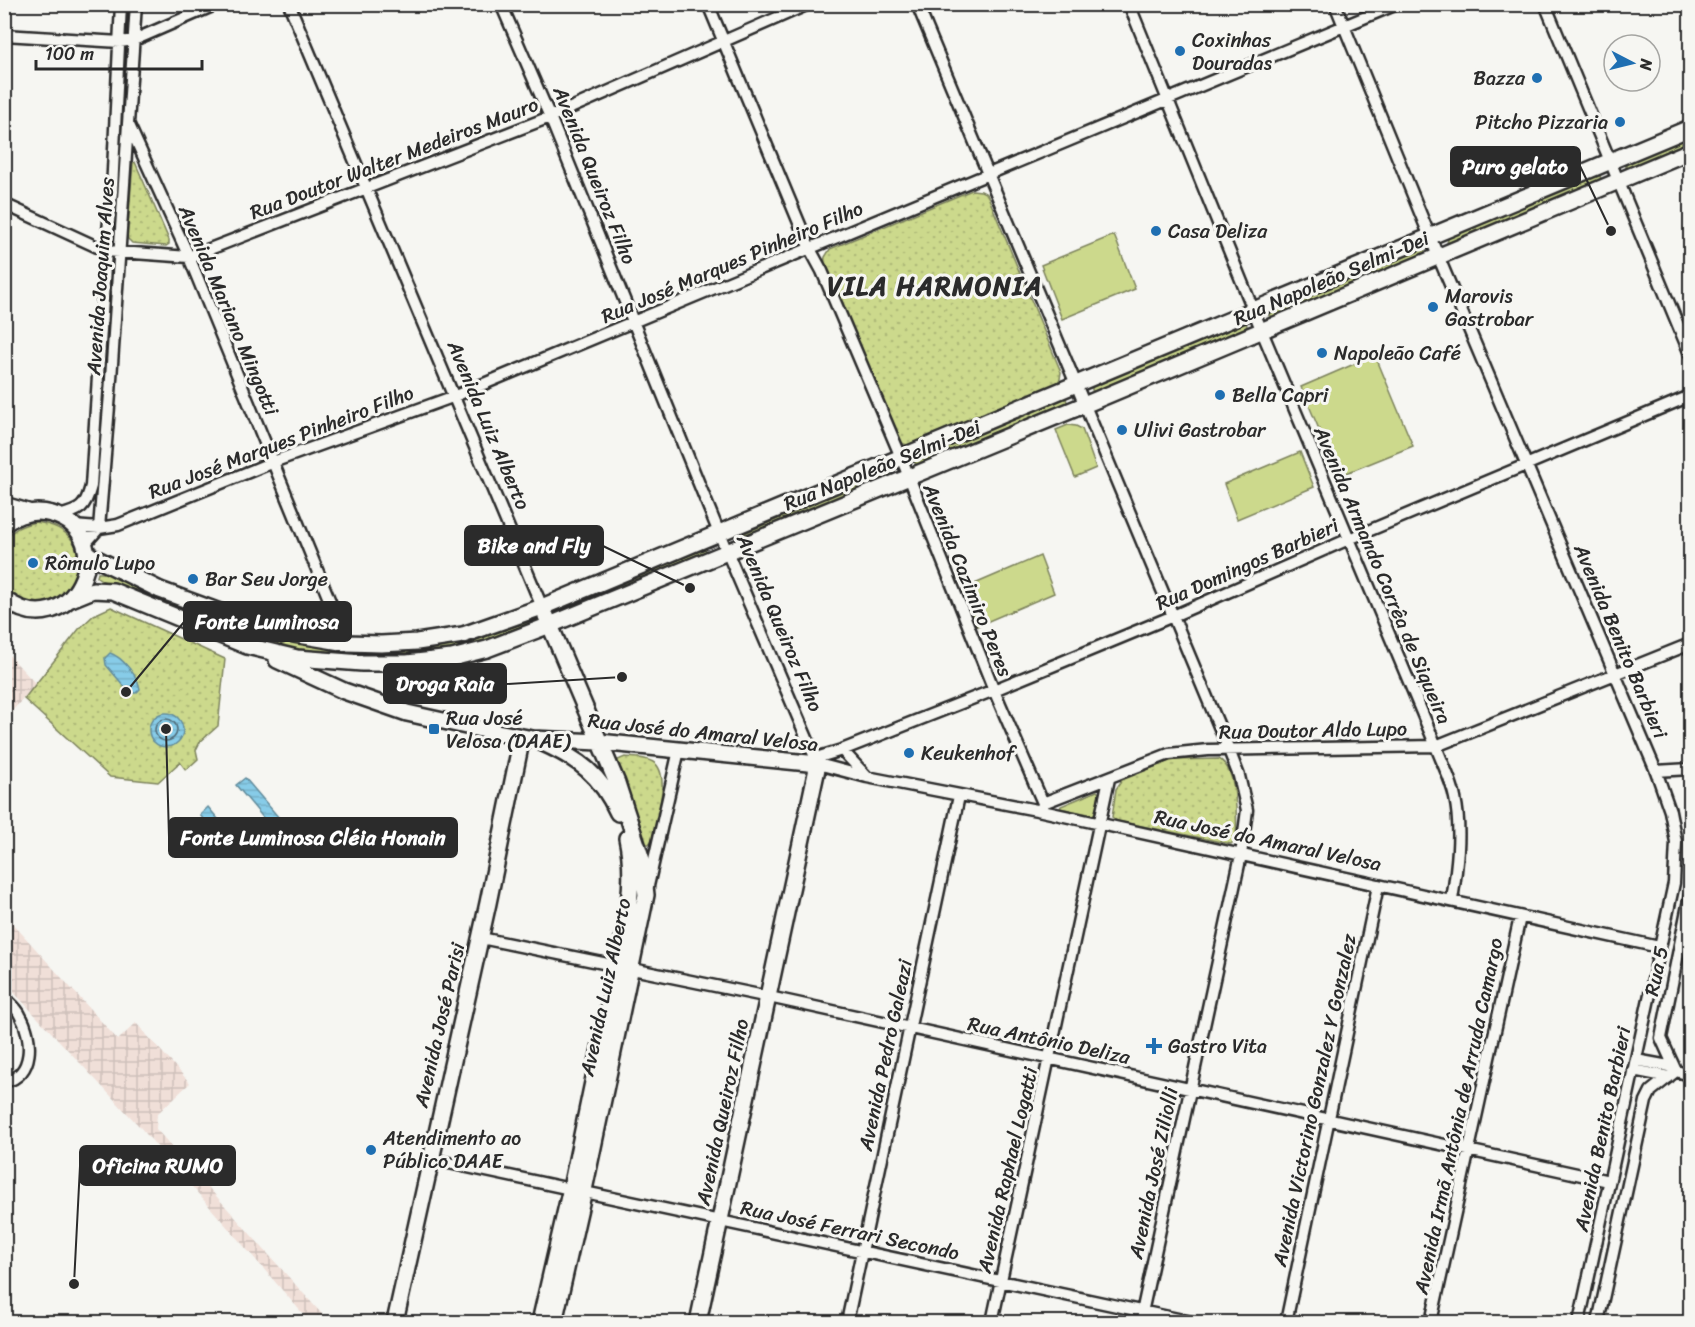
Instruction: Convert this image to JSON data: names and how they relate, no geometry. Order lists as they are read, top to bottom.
{
  "streets": {
    "main road": [
      "Avenida Queiroz Filho",
      "Rua Napoleão Selmi-Dei",
      "Avenida Luiz Alberto",
      "Rua José do Amaral Velosa",
      "Avenida José Parisi"
    ],
    "street": [
      "Rua Doutor Walter Medeiros Mauro",
      "Rua José Marques Pinheiro Filho",
      "Avenida Joaquim Alves",
      "Avenida Mariano Mingotti",
      "Rua Domingos Barbieri",
      "Avenida Armando Corrêa de Siqueira",
      "Avenida Cazimiro Peres",
      "Avenida Benito Barbieri",
      "Rua Doutor Aldo Lupo",
      "Rua 5",
      "Rua Antônio Deliza",
      "Avenida Pedro Galeazi",
      "Avenida Victorino Gonzalez Y Gonzalez",
      "Avenida Irmã Antônia de Arruda Camargo",
      "Avenida Raphael Logatti",
      "Avenida José Ziliolli",
      "Rua José Ferrari Secondo"
    ]
  },
  "crossings": [
    ["Rua Doutor Walter Medeiros Mauro", "Avenida Queiroz Filho"],
    ["Rua Doutor Walter Medeiros Mauro", "Avenida Joaquim Alves"],
    ["Rua Doutor Walter Medeiros Mauro", "Avenida Mariano Mingotti"],
    ["Rua Doutor Walter Medeiros Mauro", "Avenida Luiz Alberto"],
    ["Rua Doutor Walter Medeiros Mauro", "Avenida Cazimiro Peres"],
    ["Avenida Queiroz Filho", "Rua José Marques Pinheiro Filho"],
    ["Avenida Queiroz Filho", "Rua Napoleão Selmi-Dei"],
    ["Avenida Queiroz Filho", "Rua Domingos Barbieri"],
    ["Avenida Queiroz Filho", "Rua José do Amaral Velosa"],
    ["Avenida Queiroz Filho", "Rua Antônio Deliza"],
    ["Avenida Queiroz Filho", "Rua José Ferrari Secondo"],
    ["Rua José Marques Pinheiro Filho", "Avenida Joaquim Alves"],
    ["Rua José Marques Pinheiro Filho", "Avenida Mariano Mingotti"],
    ["Rua José Marques Pinheiro Filho", "Avenida Luiz Alberto"],
    ["Rua José Marques Pinheiro Filho", "Avenida Armando Corrêa de Siqueira"],
    ["Rua José Marques Pinheiro Filho", "Avenida Cazimiro Peres"],
    ["Rua José Marques Pinheiro Filho", "Avenida Benito Barbieri"],
    ["Rua José Marques Pinheiro Filho", "Avenida José Ziliolli"],
    ["Avenida Joaquim Alves", "Avenida Mariano Mingotti"],
    ["Rua Napoleão Selmi-Dei", "Avenida Mariano Mingotti"],
    ["Rua Napoleão Selmi-Dei", "Avenida Luiz Alberto"],
    ["Rua Napoleão Selmi-Dei", "Avenida Armando Corrêa de Siqueira"],
    ["Rua Napoleão Selmi-Dei", "Avenida Cazimiro Peres"],
    ["Rua Napoleão Selmi-Dei", "Avenida Benito Barbieri"],
    ["Rua Napoleão Selmi-Dei", "Rua José do Amaral Velosa"],
    ["Rua Napoleão Selmi-Dei", "Avenida José Ziliolli"],
    ["Avenida Luiz Alberto", "Rua José do Amaral Velosa"],
    ["Avenida Luiz Alberto", "Rua Antônio Deliza"],
    ["Avenida Luiz Alberto", "Rua José Ferrari Secondo"],
    ["Rua Domingos Barbieri", "Avenida Armando Corrêa de Siqueira"],
    ["Rua Domingos Barbieri", "Avenida Cazimiro Peres"],
    ["Rua Domingos Barbieri", "Avenida Benito Barbieri"],
    ["Rua Domingos Barbieri", "Rua José do Amaral Velosa"],
    ["Rua Domingos Barbieri", "Avenida José Ziliolli"],
    ["Avenida Armando Corrêa de Siqueira", "Rua Doutor Aldo Lupo"],
    ["Avenida Armando Corrêa de Siqueira", "Rua José do Amaral Velosa"],
    ["Avenida Cazimiro Peres", "Rua Doutor Aldo Lupo"],
    ["Avenida Cazimiro Peres", "Rua José do Amaral Velosa"],
    ["Avenida Benito Barbieri", "Rua Doutor Aldo Lupo"],
    ["Avenida Benito Barbieri", "Rua José do Amaral Velosa"],
    ["Avenida Benito Barbieri", "Rua Antônio Deliza"],
    ["Rua Doutor Aldo Lupo", "Rua José do Amaral Velosa"],
    ["Rua Doutor Aldo Lupo", "Avenida Raphael Logatti"],
    ["Rua Doutor Aldo Lupo", "Avenida José Ziliolli"],
    ["Rua José do Amaral Velosa", "Avenida José Parisi"],
    ["Rua José do Amaral Velosa", "Avenida Pedro Galeazi"],
    ["Rua José do Amaral Velosa", "Avenida Victorino Gonzalez Y Gonzalez"],
    ["Rua José do Amaral Velosa", "Avenida Irmã Antônia de Arruda Camargo"],
    ["Rua José do Amaral Velosa", "Avenida Raphael Logatti"],
    ["Rua José do Amaral Velosa", "Avenida José Ziliolli"],
    ["Avenida José Parisi", "Rua Antônio Deliza"],
    ["Avenida José Parisi", "Rua José Ferrari Secondo"],
    ["Rua Antônio Deliza", "Avenida Pedro Galeazi"],
    ["Rua Antônio Deliza", "Avenida Victorino Gonzalez Y Gonzalez"],
    ["Rua Antônio Deliza", "Avenida Irmã Antônia de Arruda Camargo"],
    ["Rua Antônio Deliza", "Avenida Raphael Logatti"],
    ["Rua Antônio Deliza", "Avenida José Ziliolli"],
    ["Avenida Pedro Galeazi", "Rua José Ferrari Secondo"],
    ["Avenida Raphael Logatti", "Rua José Ferrari Secondo"],
    ["Avenida José Ziliolli", "Rua José Ferrari Secondo"]
  ],
  "districts": ["VILA HARMONIA"],
  "places": {
    "other": [
      "Coxinhas Douradas",
      "Bazza",
      "Pitcho Pizzaria",
      "Casa Deliza",
      "Puro gelato",
      "Marovis Gastrobar",
      "Napoleão Café",
      "Bella Capri",
      "Ulivi Gastrobar",
      "Rômulo Lupo",
      "Bar Seu Jorge",
      "Bike and Fly",
      "Droga Raia",
      "Fonte Luminosa",
      "Fonte Luminosa Cléia Honain",
      "Keukenhof",
      "Atendimento ao Público DAAE",
      "Oficina RUMO"
    ],
    "transit": ["Rua José Velosa (DAAE)"],
    "health": ["Gastro Vita"]
  },
  "scale_bar": "100 m",
  "north": "right"
}
